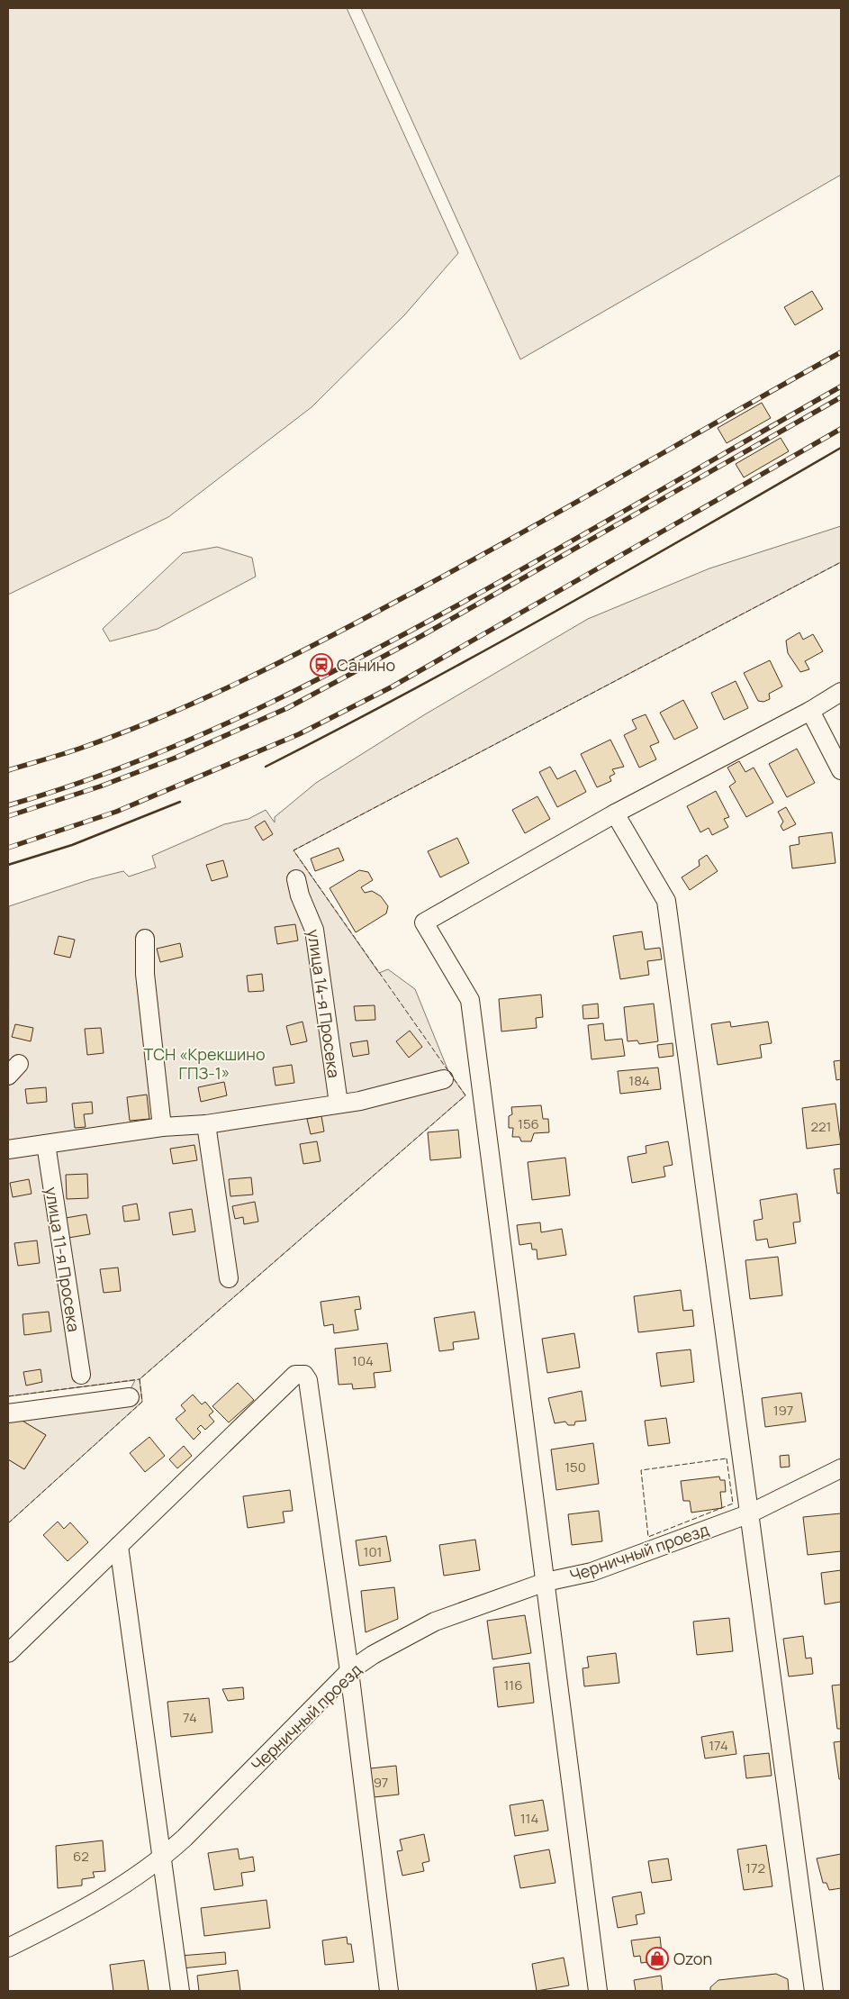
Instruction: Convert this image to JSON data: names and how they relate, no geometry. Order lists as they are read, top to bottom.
{
  "streets": {
    "street": ["улица 14-я Просека", "улица 11-я Просека", "Черничный проезд"]
  },
  "parks": ["ТСН «Крекшино ГПЗ-1»"],
  "places": {
    "station": ["Санино"],
    "shop": ["Ozon"]
  },
  "house_numbers": [
    "184",
    "156",
    "221",
    "104",
    "197",
    "150",
    "101",
    "116",
    "74",
    "174",
    "97",
    "114",
    "62",
    "172"
  ]
}
